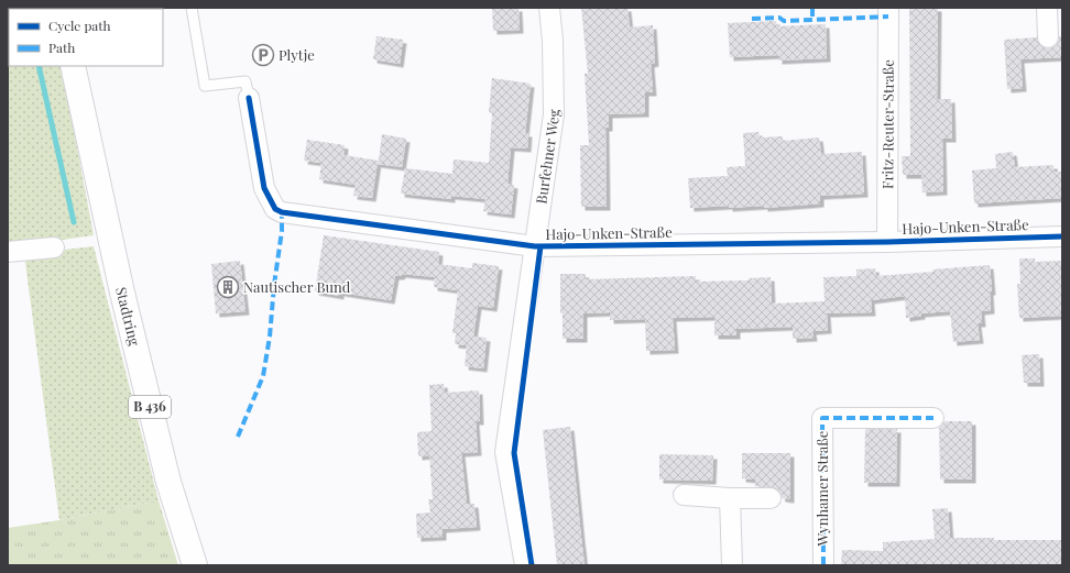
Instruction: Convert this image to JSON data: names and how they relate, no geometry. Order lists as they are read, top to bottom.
{
  "streets": {
    "highway": ["Stadtring", "B 436"],
    "street": [
      "Fritz-Reuter-Straße",
      "Burfehner Weg",
      "Hajo-Unken-Straße",
      "Wynhamer Straße"
    ]
  },
  "crossings": [
    ["Fritz-Reuter-Straße", "Hajo-Unken-Straße"],
    ["Burfehner Weg", "Hajo-Unken-Straße"]
  ],
  "places": {
    "parking": ["Plytje"],
    "building": ["Nautischer Bund"]
  },
  "legend": ["Cycle path", "Path"]
}
